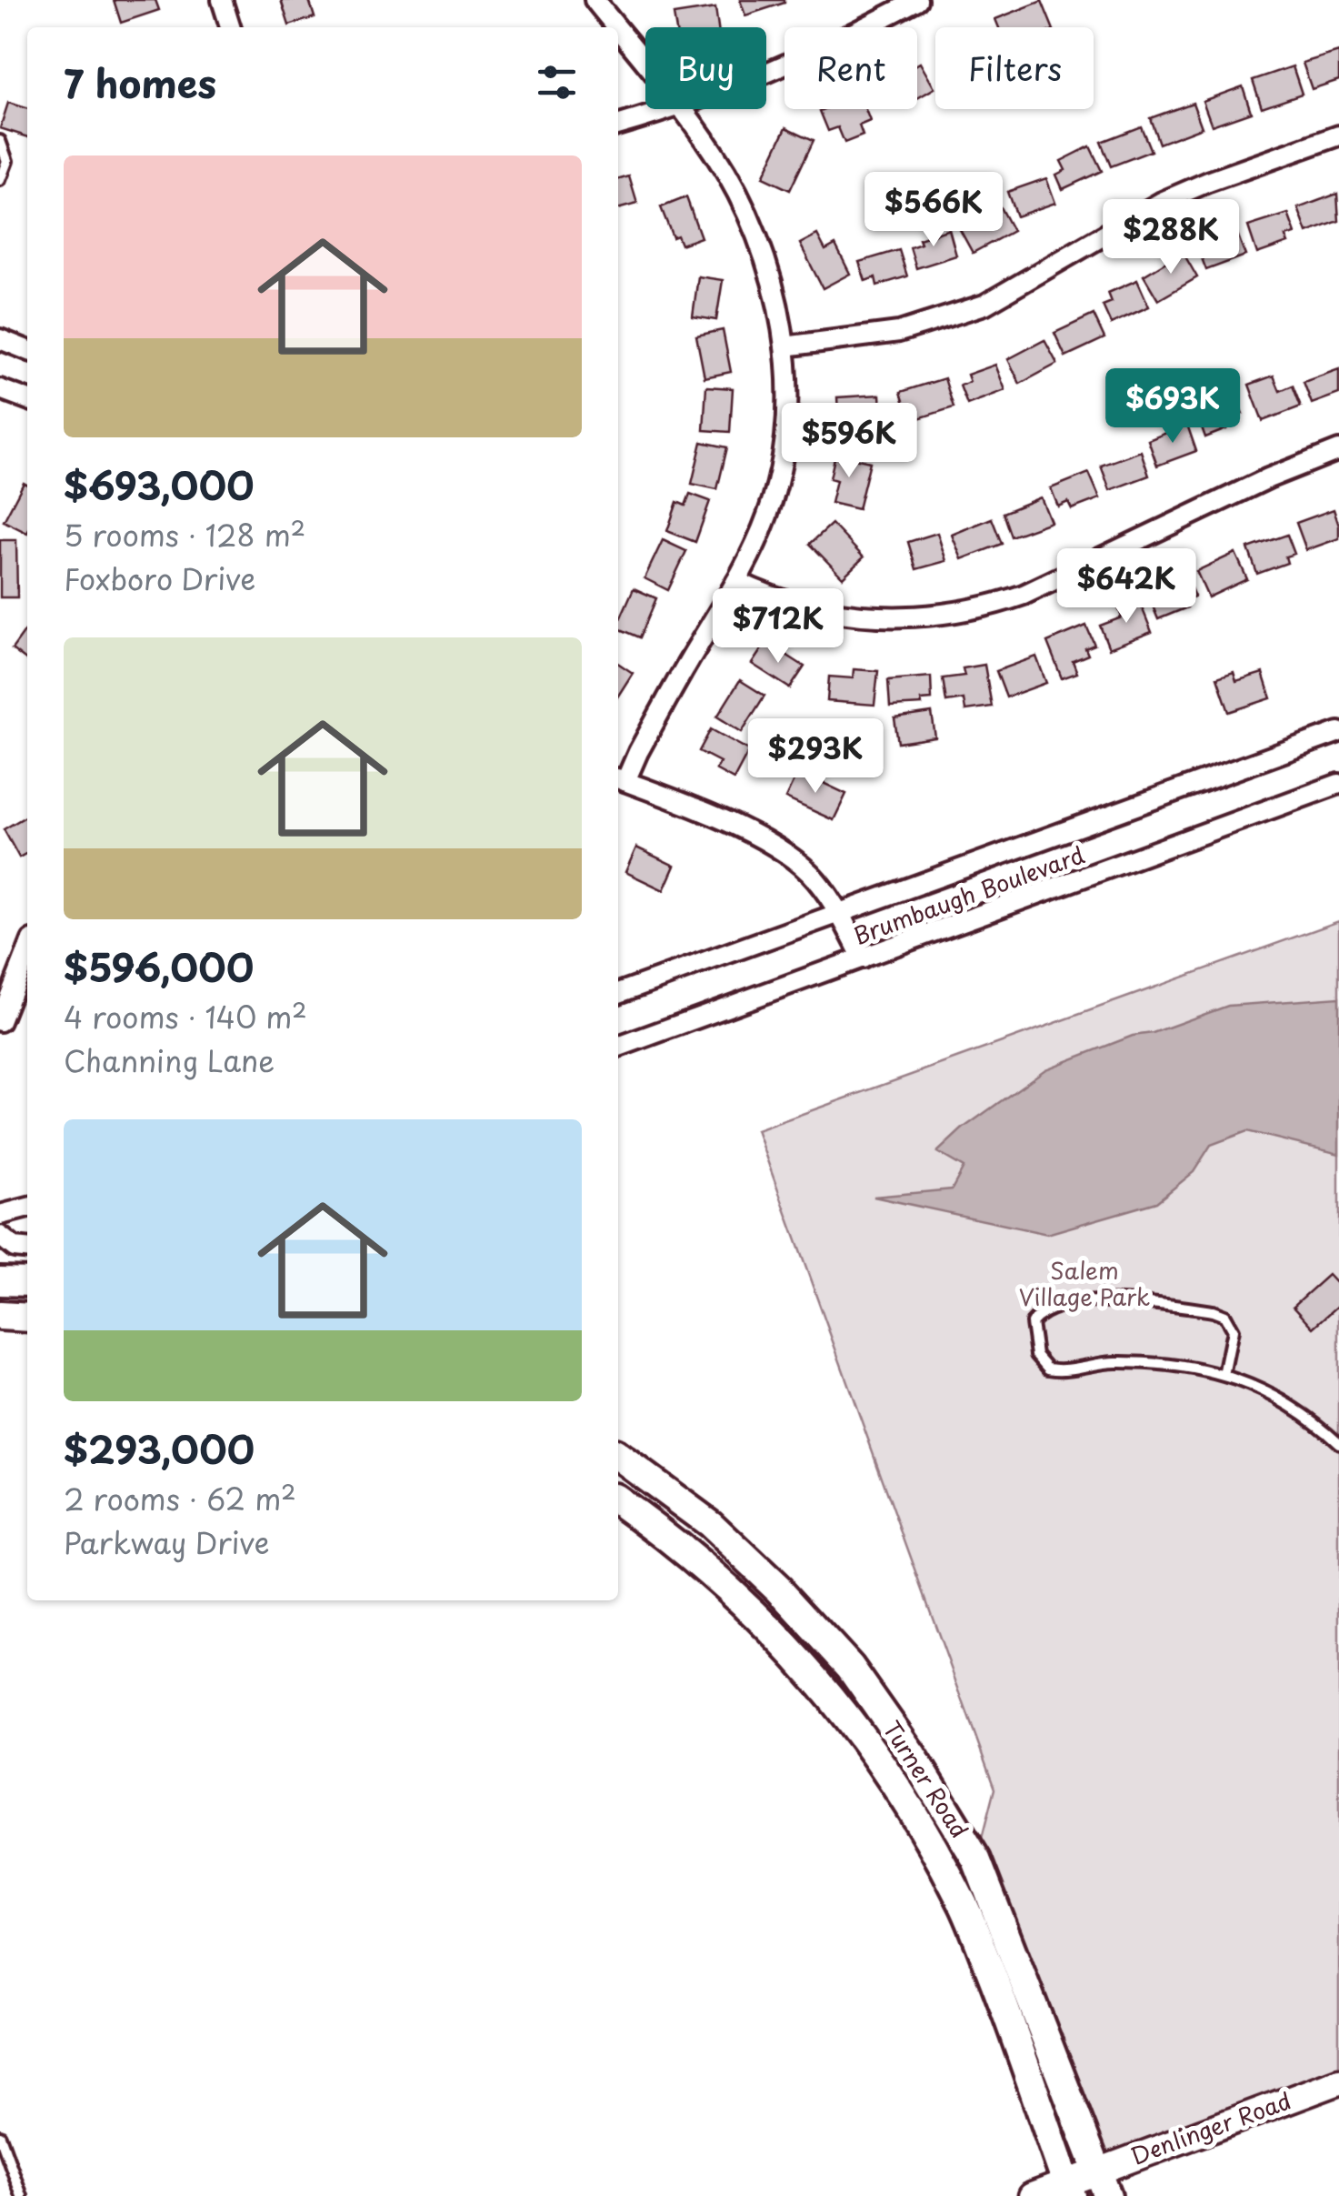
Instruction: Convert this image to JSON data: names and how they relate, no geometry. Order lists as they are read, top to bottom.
{
  "streets": {
    "main road": ["Turner Road"],
    "street": ["Brumbaugh Boulevard", "Denlinger Road"]
  },
  "crossings": [
    ["Turner Road", "Denlinger Road"]
  ],
  "parks": ["Salem Village Park"],
  "page": {
    "chip": ["Buy", "Rent", "Filters"],
    "heading": "7 homes",
    "list": [
      {
        "name": "$693,000",
        "note": "5 rooms · 128 m² · Foxboro Drive"
      },
      {
        "name": "$596,000",
        "note": "4 rooms · 140 m² · Channing Lane"
      },
      {
        "name": "$293,000",
        "note": "2 rooms · 62 m² · Parkway Drive"
      }
    ],
    "price": [
      "$566K",
      "$288K",
      "$693K",
      "$596K",
      "$642K",
      "$712K",
      "$293K"
    ]
  }
}
